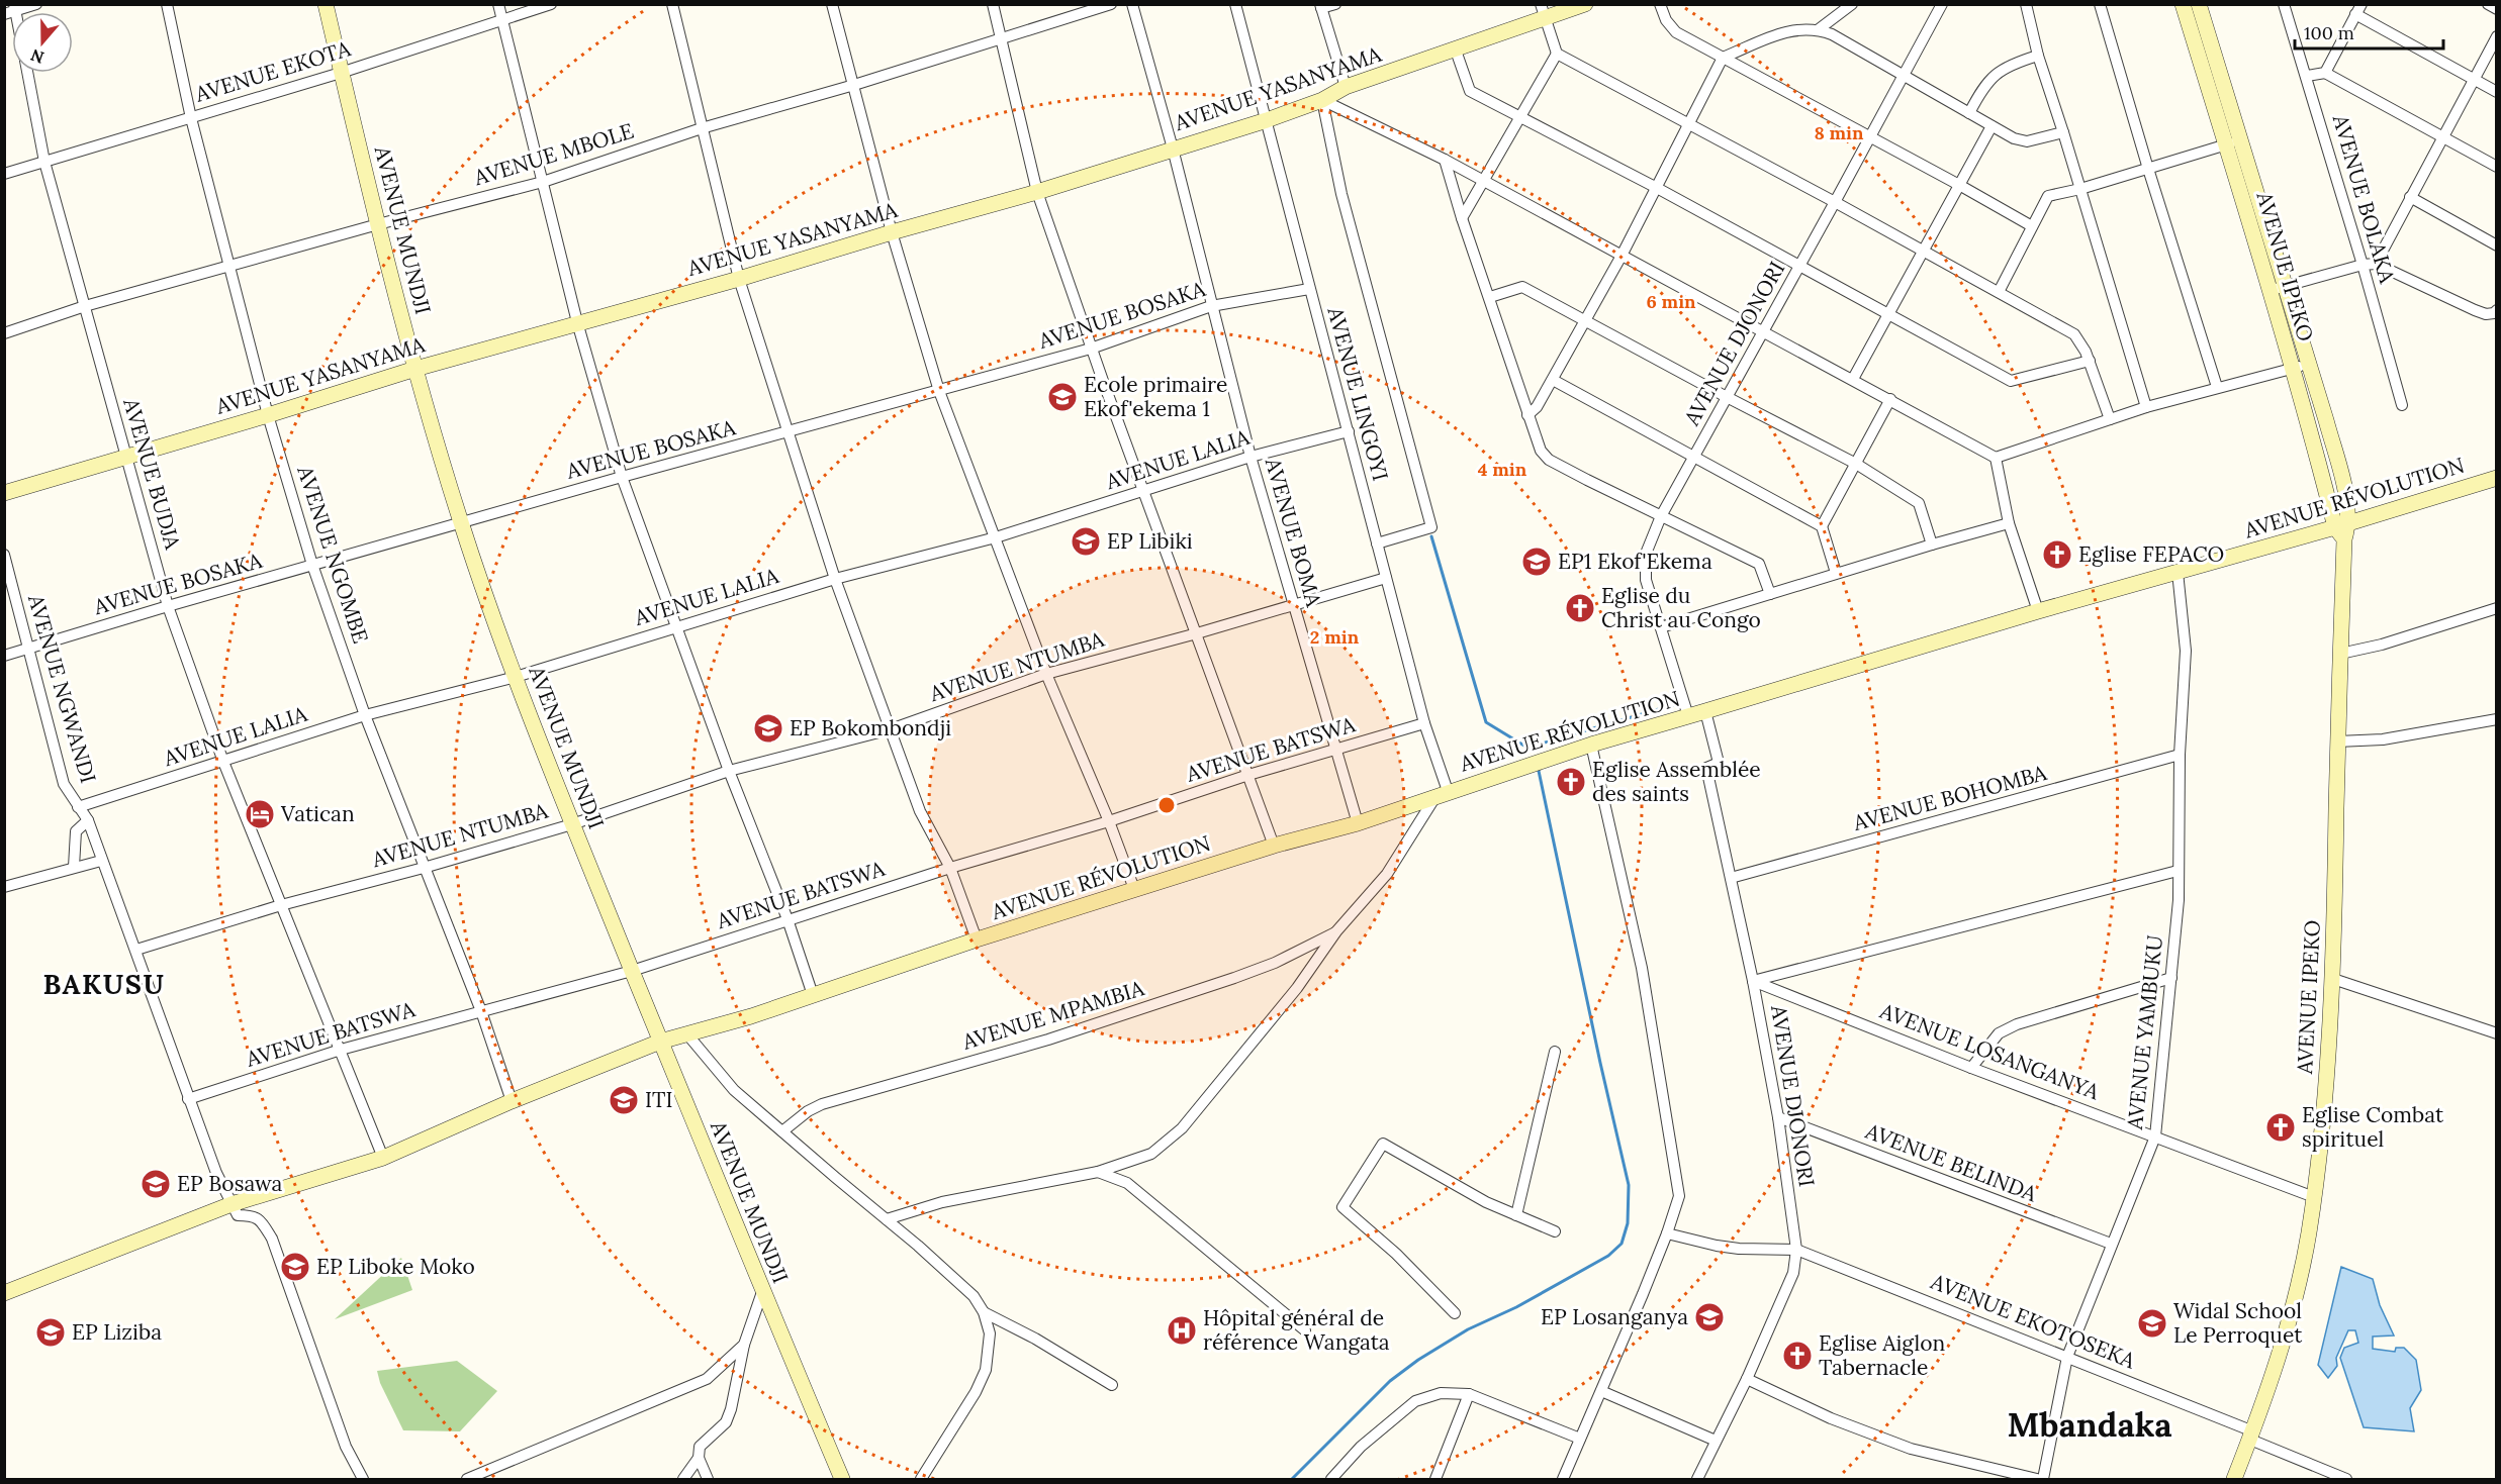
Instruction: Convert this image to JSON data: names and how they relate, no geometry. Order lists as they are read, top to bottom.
{
  "streets": {
    "street": [
      "AVENUE EKOTA",
      "AVENUE YASANYAMA",
      "AVENUE MBOLE",
      "AVENUE BOLAKA",
      "AVENUE MUNDJI",
      "AVENUE IPEKO",
      "AVENUE BOSAKA",
      "AVENUE DJONORI",
      "AVENUE LINGOYI",
      "AVENUE LALIA",
      "AVENUE BUDJA",
      "AVENUE RÉVOLUTION",
      "AVENUE BOMA",
      "AVENUE NGOMBE",
      "AVENUE NTUMBA",
      "AVENUE NGWANDI",
      "AVENUE BATSWA",
      "AVENUE BOHOMBA",
      "AVENUE MPAMBIA",
      "AVENUE YAMBUKU",
      "AVENUE LOSANGANYA",
      "AVENUE BELINDA",
      "AVENUE EKOTOSEKA"
    ]
  },
  "crossings": [
    ["AVENUE EKOTA", "AVENUE MUNDJI"],
    ["AVENUE EKOTA", "AVENUE BUDJA"],
    ["AVENUE EKOTA", "AVENUE NGOMBE"],
    ["AVENUE YASANYAMA", "AVENUE MUNDJI"],
    ["AVENUE YASANYAMA", "AVENUE LINGOYI"],
    ["AVENUE YASANYAMA", "AVENUE BUDJA"],
    ["AVENUE YASANYAMA", "AVENUE BOMA"],
    ["AVENUE YASANYAMA", "AVENUE NGOMBE"],
    ["AVENUE MBOLE", "AVENUE MUNDJI"],
    ["AVENUE MBOLE", "AVENUE BUDJA"],
    ["AVENUE MBOLE", "AVENUE NGOMBE"],
    ["AVENUE MUNDJI", "AVENUE BOSAKA"],
    ["AVENUE MUNDJI", "AVENUE LALIA"],
    ["AVENUE MUNDJI", "AVENUE RÉVOLUTION"],
    ["AVENUE MUNDJI", "AVENUE NTUMBA"],
    ["AVENUE MUNDJI", "AVENUE BATSWA"],
    ["AVENUE IPEKO", "AVENUE RÉVOLUTION"],
    ["AVENUE IPEKO", "AVENUE LOSANGANYA"],
    ["AVENUE IPEKO", "AVENUE EKOTOSEKA"],
    ["AVENUE BOSAKA", "AVENUE LINGOYI"],
    ["AVENUE BOSAKA", "AVENUE BUDJA"],
    ["AVENUE BOSAKA", "AVENUE BOMA"],
    ["AVENUE BOSAKA", "AVENUE NGOMBE"],
    ["AVENUE BOSAKA", "AVENUE NGWANDI"],
    ["AVENUE DJONORI", "AVENUE RÉVOLUTION"],
    ["AVENUE DJONORI", "AVENUE BOHOMBA"],
    ["AVENUE DJONORI", "AVENUE LOSANGANYA"],
    ["AVENUE DJONORI", "AVENUE BELINDA"],
    ["AVENUE DJONORI", "AVENUE EKOTOSEKA"],
    ["AVENUE LINGOYI", "AVENUE LALIA"],
    ["AVENUE LINGOYI", "AVENUE RÉVOLUTION"],
    ["AVENUE LINGOYI", "AVENUE NTUMBA"],
    ["AVENUE LINGOYI", "AVENUE BATSWA"],
    ["AVENUE LALIA", "AVENUE BUDJA"],
    ["AVENUE LALIA", "AVENUE BOMA"],
    ["AVENUE LALIA", "AVENUE NGOMBE"],
    ["AVENUE LALIA", "AVENUE NGWANDI"],
    ["AVENUE BUDJA", "AVENUE RÉVOLUTION"],
    ["AVENUE BUDJA", "AVENUE NTUMBA"],
    ["AVENUE BUDJA", "AVENUE BATSWA"],
    ["AVENUE RÉVOLUTION", "AVENUE BOMA"],
    ["AVENUE RÉVOLUTION", "AVENUE NGOMBE"],
    ["AVENUE RÉVOLUTION", "AVENUE NGWANDI"],
    ["AVENUE RÉVOLUTION", "AVENUE YAMBUKU"],
    ["AVENUE BOMA", "AVENUE NTUMBA"],
    ["AVENUE BOMA", "AVENUE BATSWA"],
    ["AVENUE NGOMBE", "AVENUE NTUMBA"],
    ["AVENUE NGOMBE", "AVENUE BATSWA"],
    ["AVENUE NTUMBA", "AVENUE NGWANDI"],
    ["AVENUE NGWANDI", "AVENUE BATSWA"],
    ["AVENUE BOHOMBA", "AVENUE YAMBUKU"],
    ["AVENUE YAMBUKU", "AVENUE LOSANGANYA"],
    ["AVENUE YAMBUKU", "AVENUE BELINDA"],
    ["AVENUE YAMBUKU", "AVENUE EKOTOSEKA"]
  ],
  "districts": ["BAKUSU", "Mbandaka"],
  "places": {
    "school or university": [
      "Ecole primaire Ekof'ekema 1",
      "EP Libiki",
      "EP1 Ekof'Ekema",
      "EP Bokombondji",
      "ITI",
      "EP Bosawa",
      "EP Liboke Moko",
      "EP Losanganya",
      "Widal School Le Perroquet",
      "EP Liziba"
    ],
    "church": [
      "Eglise FEPACO",
      "Eglise du Christ au Congo",
      "Eglise Assemblée des saints",
      "Eglise Combat spirituel",
      "Eglise Aiglon Tabernacle"
    ],
    "hotel": ["Vatican"],
    "hospital": ["Hôpital général de référence Wangata"]
  },
  "scale_bar": "100 m",
  "north": "bottom",
  "rings": [
    "8 min",
    "6 min",
    "4 min",
    "2 min"
  ]
}
